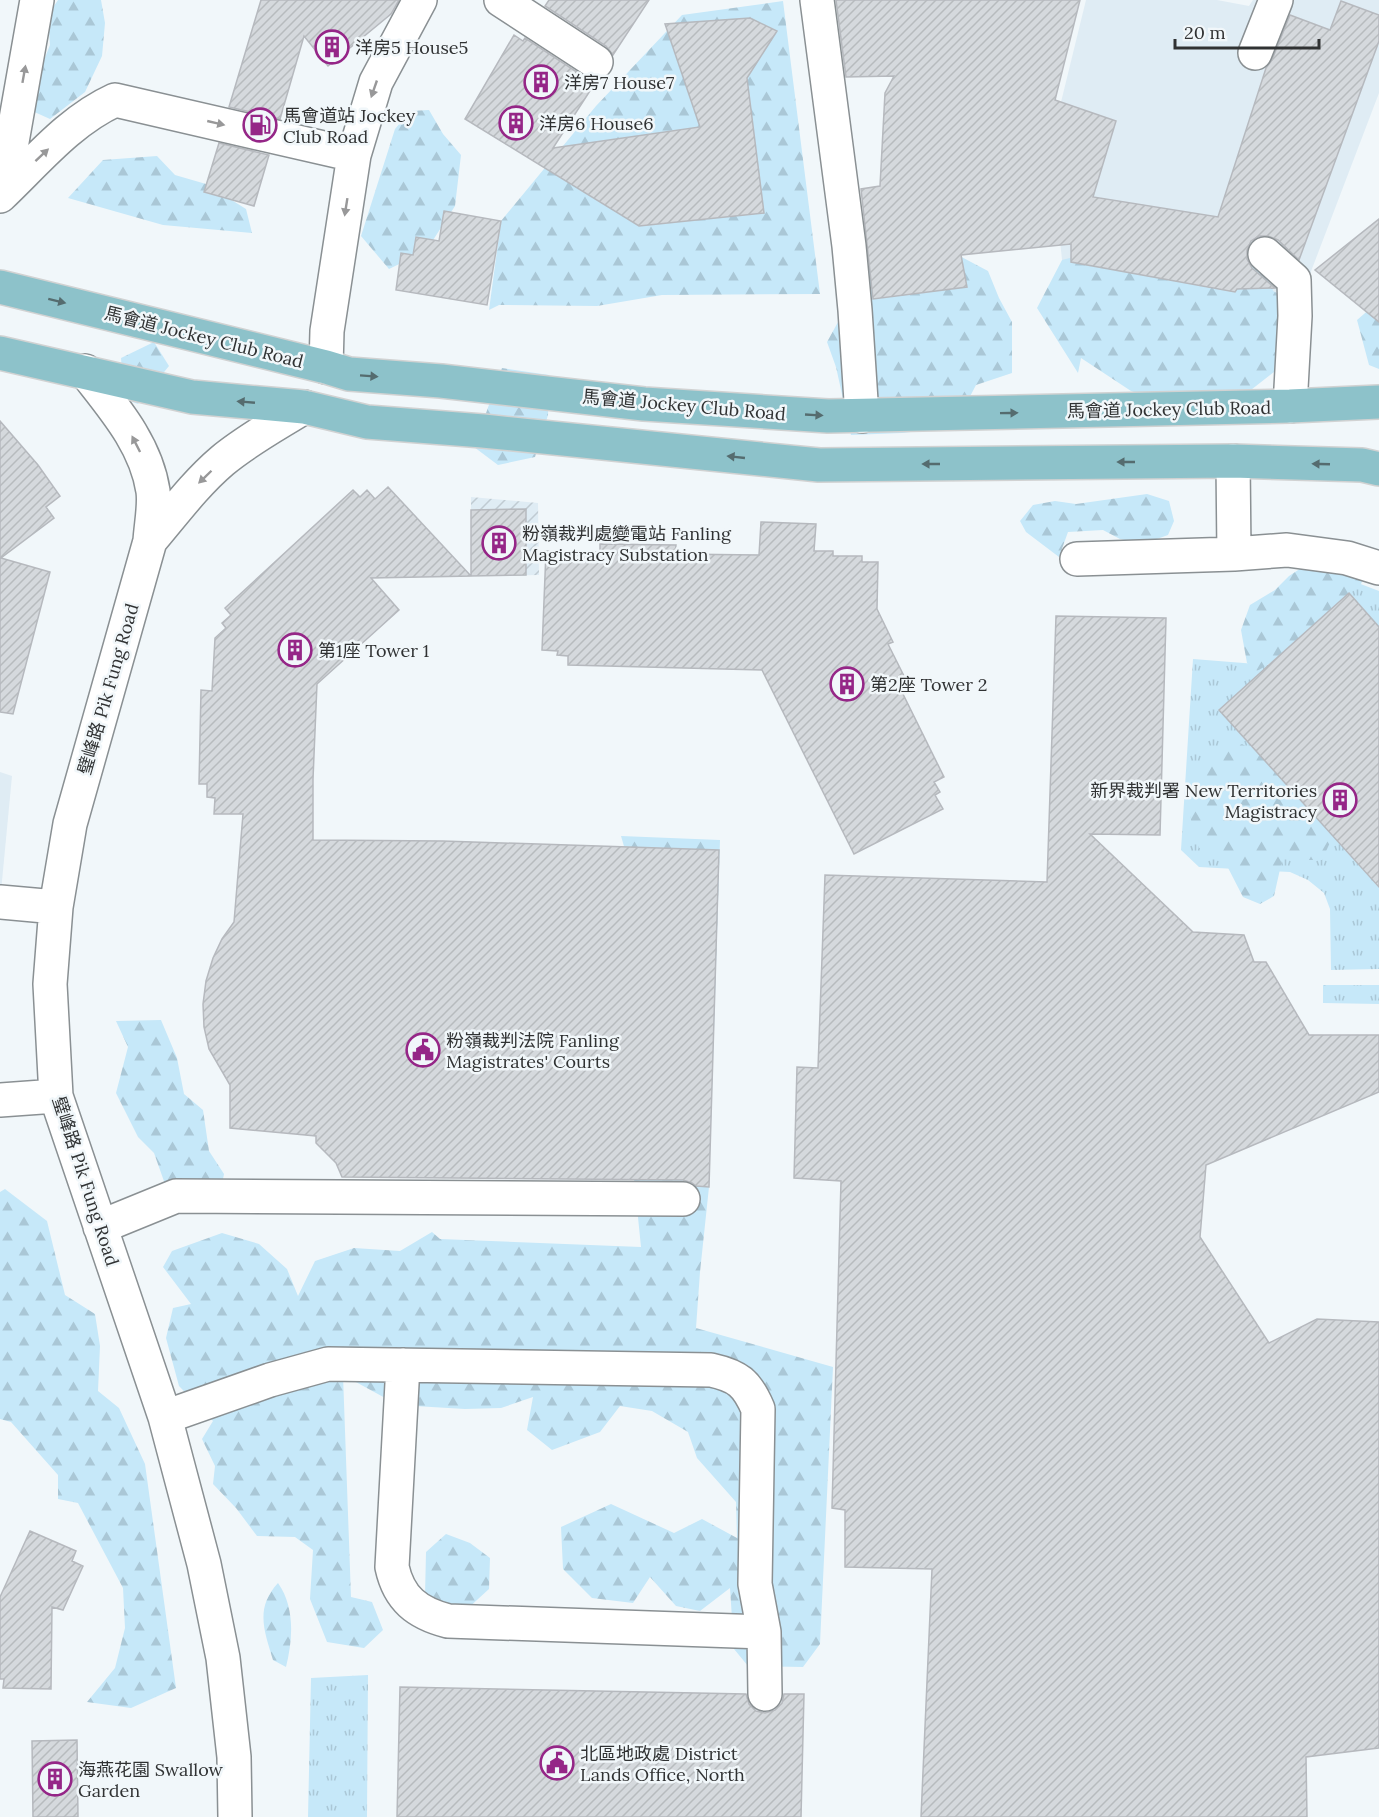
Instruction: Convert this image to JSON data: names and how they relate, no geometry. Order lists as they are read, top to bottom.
{
  "streets": {
    "main road": ["馬會道 Jockey Club Road"],
    "street": ["璧峰路 Pik Fung Road"]
  },
  "places": {
    "building": [
      "洋房5 House5",
      "洋房7 House7",
      "洋房6 House6",
      "粉嶺裁判處變電站 Fanling Magistracy Substation",
      "第1座 Tower 1",
      "第2座 Tower 2",
      "新界裁判署 New Territories Magistracy",
      "海燕花園 Swallow Garden"
    ],
    "fuel station": ["馬會道站 Jockey Club Road"],
    "public building": ["粉嶺裁判法院 Fanling Magistrates' Courts", "北區地政處 District Lands Office, North"]
  },
  "scale_bar": "20 m"
}
